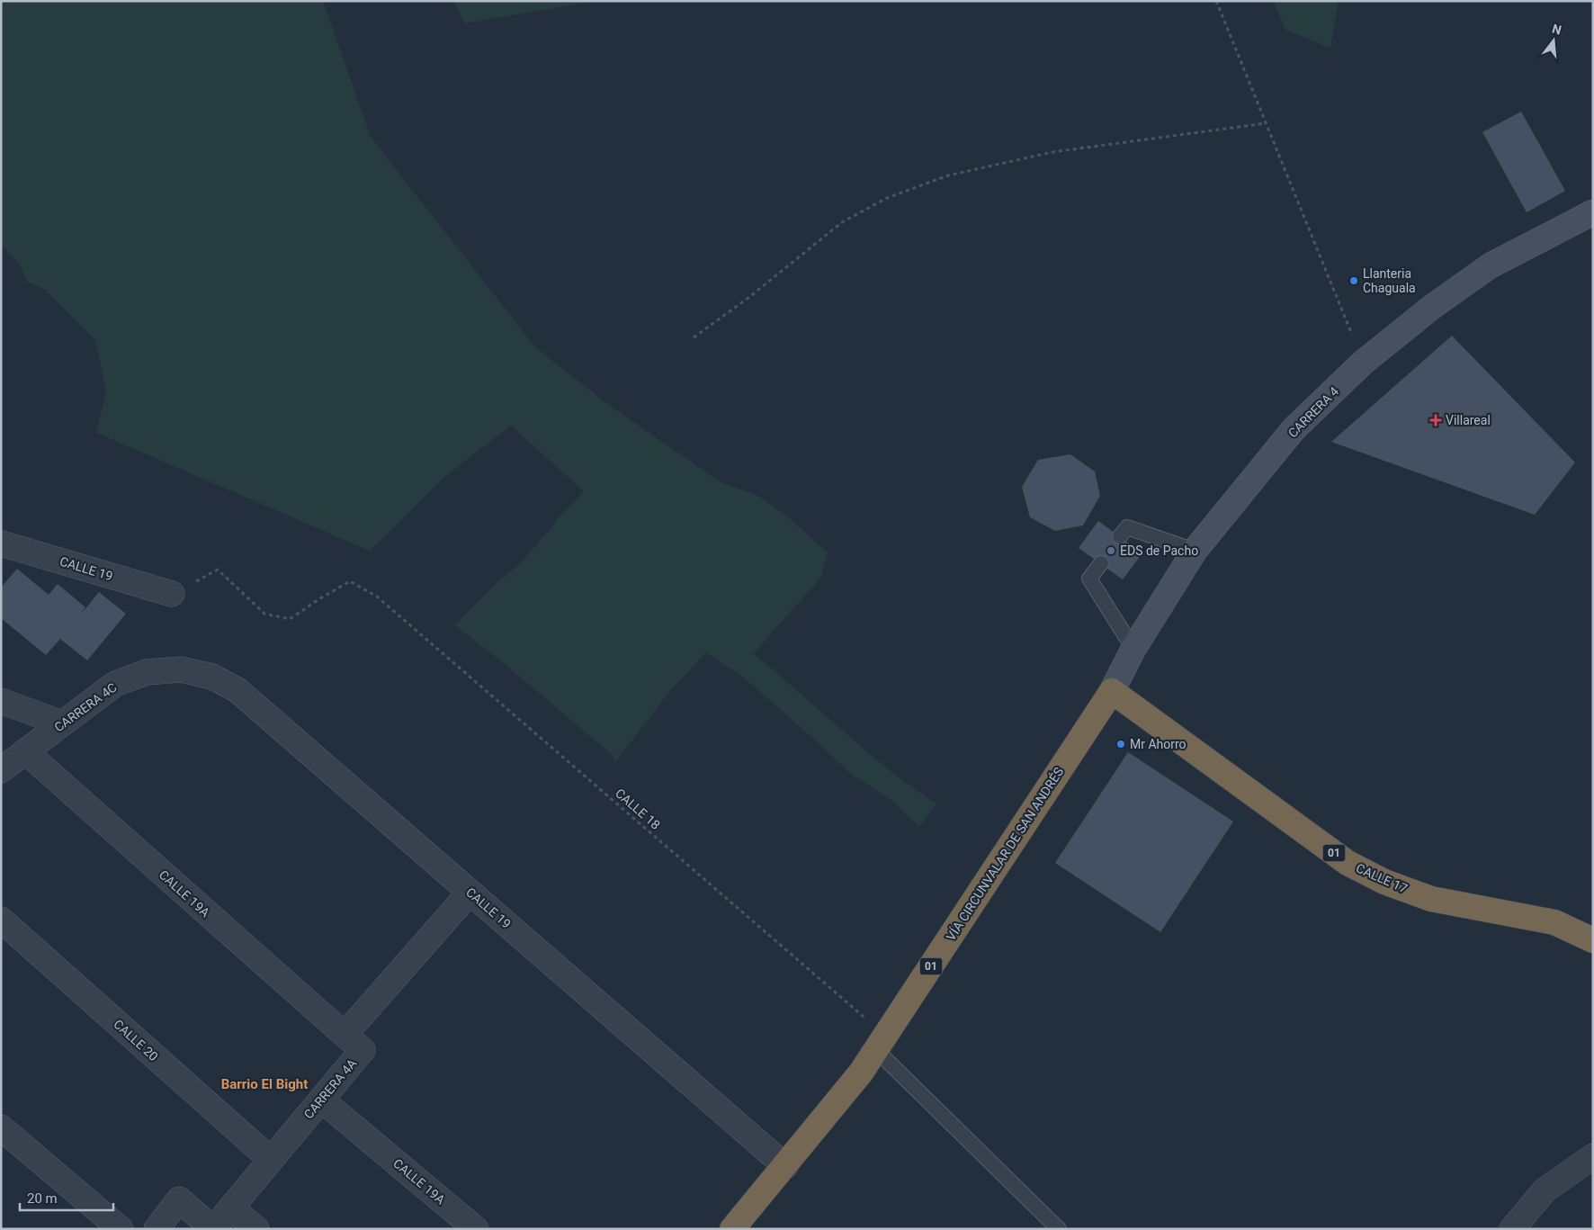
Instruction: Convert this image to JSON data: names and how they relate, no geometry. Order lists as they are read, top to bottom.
{
  "streets": {
    "highway": ["01", "VÍA CIRCUNVALAR DE SAN ANDRÉS", "CALLE 17"],
    "street": [
      "CARRERA 4",
      "CALLE 19",
      "CARRERA 4C",
      "CALLE 19A",
      "CALLE 20",
      "CARRERA 4A"
    ],
    "path": ["CALLE 18"]
  },
  "crossings": [
    ["CARRERA 4", "VÍA CIRCUNVALAR DE SAN ANDRÉS"],
    ["CARRERA 4", "CALLE 17"],
    ["CALLE 19", "CARRERA 4C"],
    ["CALLE 19", "CALLE 18"],
    ["CALLE 19", "VÍA CIRCUNVALAR DE SAN ANDRÉS"],
    ["CARRERA 4C", "CALLE 19A"],
    ["CALLE 18", "VÍA CIRCUNVALAR DE SAN ANDRÉS"],
    ["VÍA CIRCUNVALAR DE SAN ANDRÉS", "CALLE 17"],
    ["CALLE 19A", "CARRERA 4A"],
    ["CALLE 20", "CARRERA 4A"]
  ],
  "districts": ["Barrio El Bight"],
  "places": {
    "other": ["Llanteria Chaguala", "EDS de Pacho", "Mr Ahorro"],
    "health": ["Villareal"]
  },
  "scale_bar": "20 m",
  "north": "top"
}
